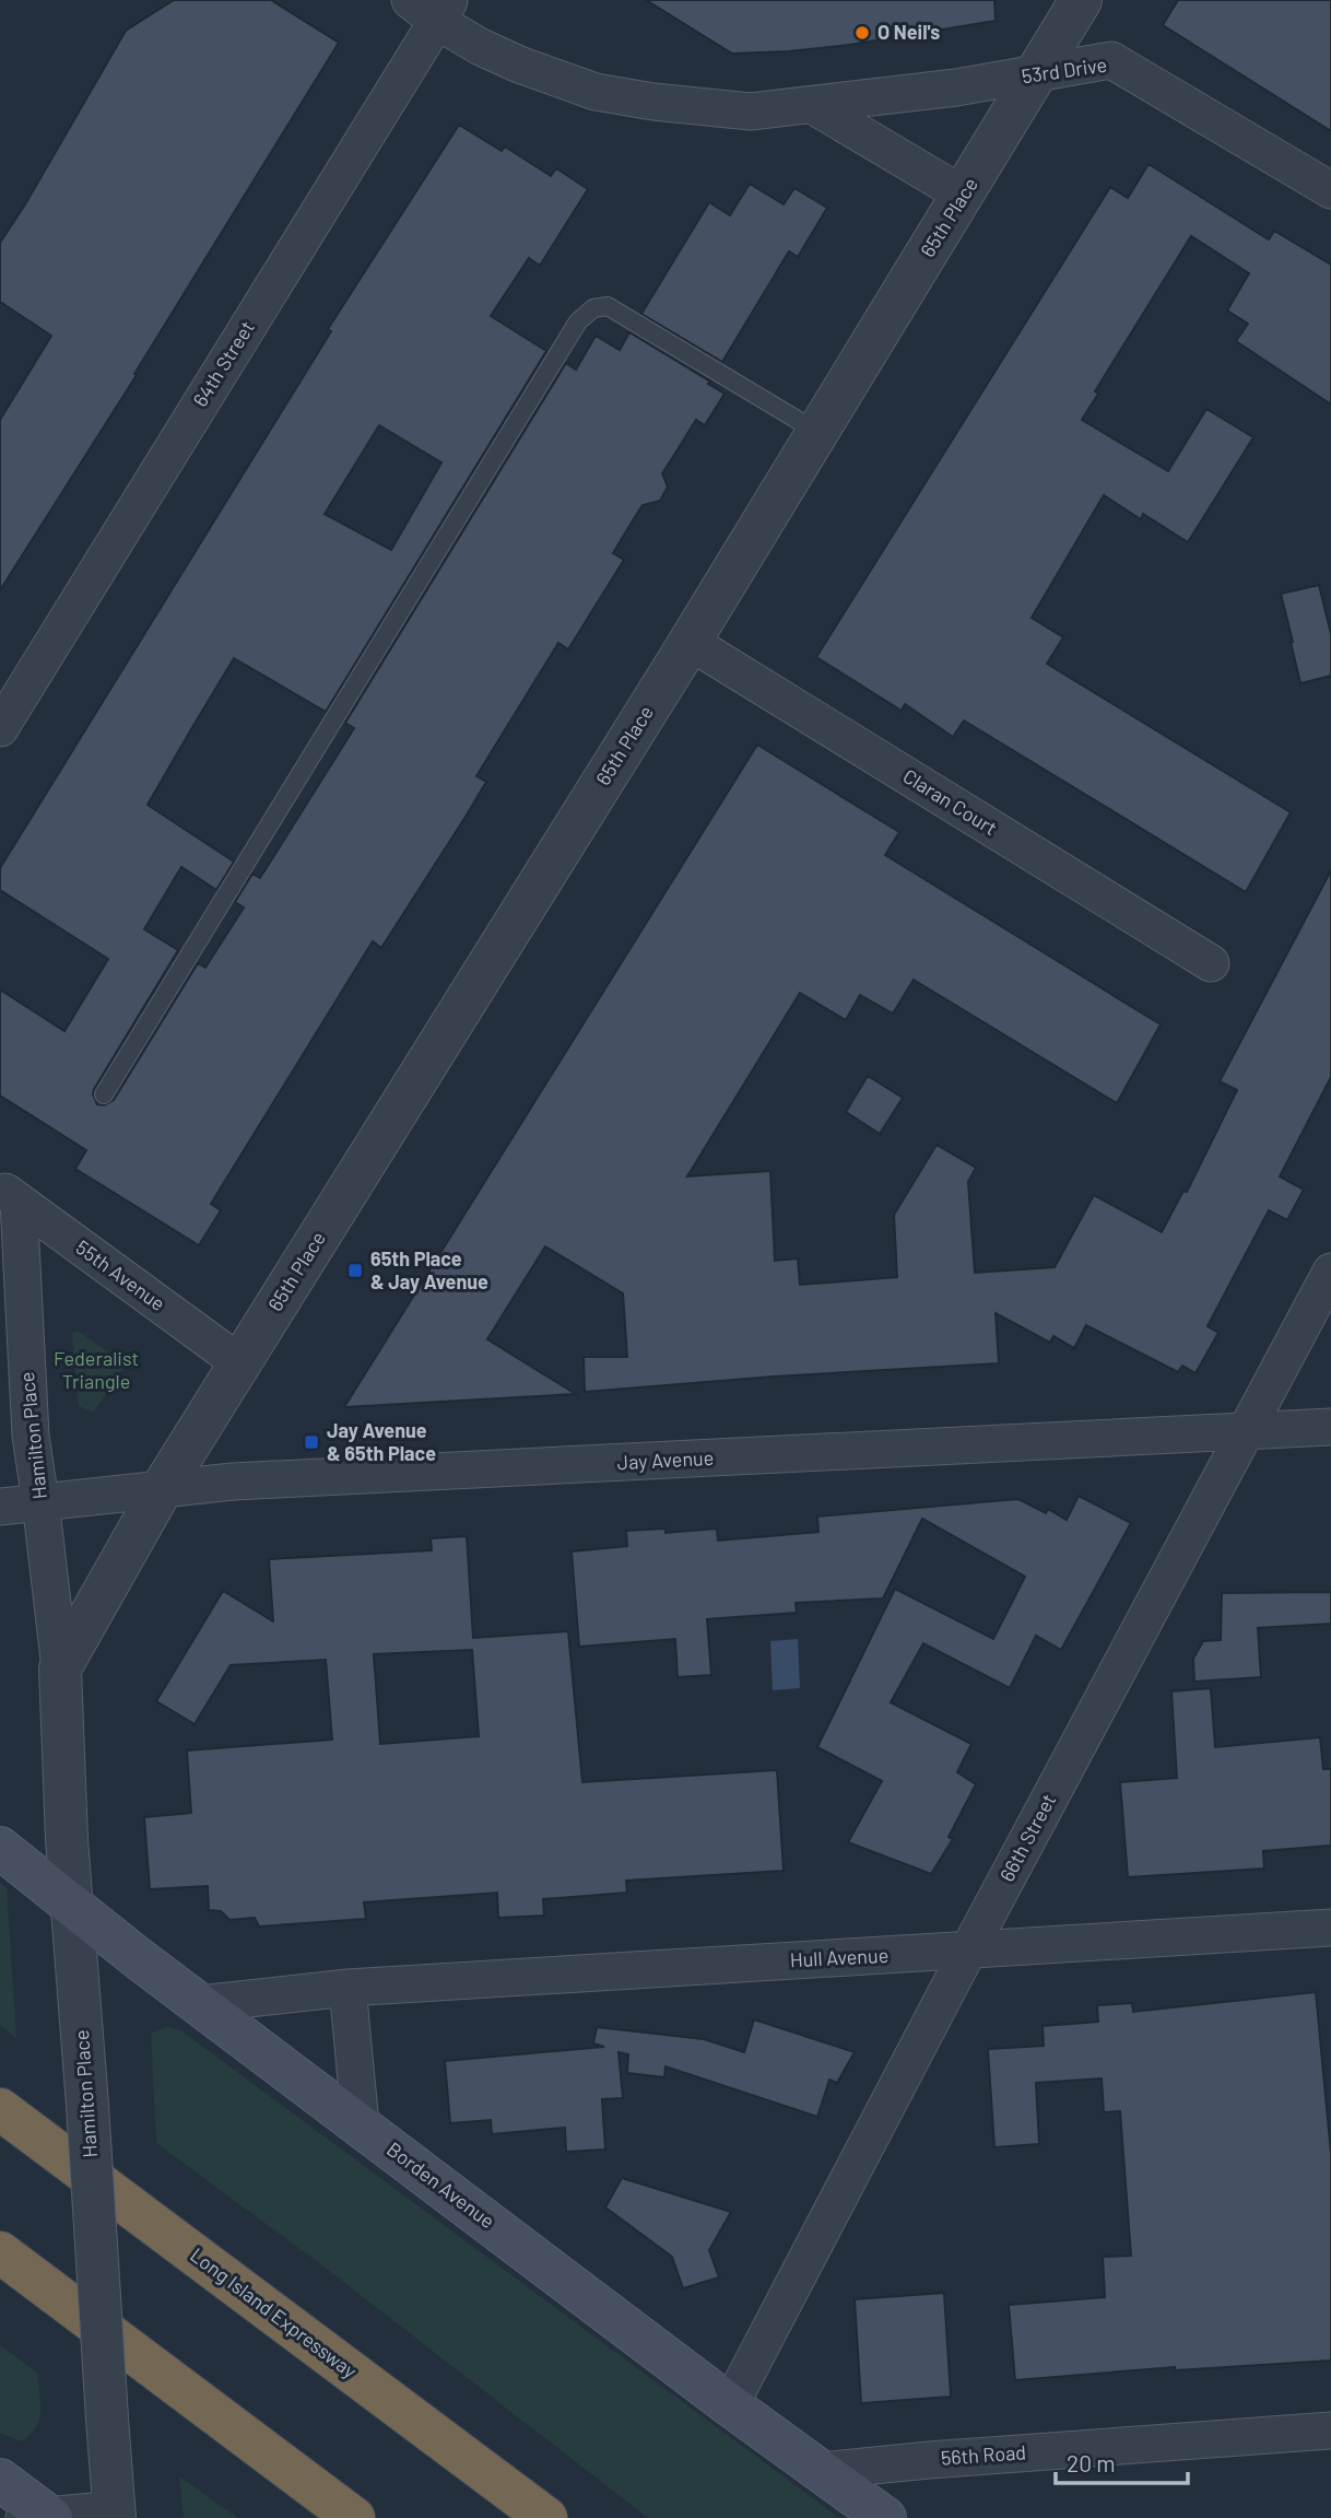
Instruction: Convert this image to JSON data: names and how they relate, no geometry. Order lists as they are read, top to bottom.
{
  "streets": {
    "highway": ["Long Island Expressway"],
    "main road": ["Borden Avenue"],
    "street": [
      "53rd Drive",
      "65th Place",
      "64th Street",
      "Claran Court",
      "55th Avenue",
      "Hamilton Place",
      "Jay Avenue",
      "66th Street",
      "Hull Avenue",
      "56th Road"
    ]
  },
  "crossings": [
    ["53rd Drive", "65th Place"],
    ["53rd Drive", "64th Street"],
    ["65th Place", "Claran Court"],
    ["65th Place", "55th Avenue"],
    ["65th Place", "Jay Avenue"],
    ["55th Avenue", "Hamilton Place"],
    ["Hamilton Place", "Jay Avenue"],
    ["Hamilton Place", "Borden Avenue"],
    ["Jay Avenue", "66th Street"],
    ["66th Street", "Hull Avenue"],
    ["66th Street", "Borden Avenue"],
    ["Hull Avenue", "Borden Avenue"],
    ["Borden Avenue", "56th Road"]
  ],
  "parks": ["Federalist Triangle"],
  "places": {
    "other": ["O Neil's"],
    "transit": ["65th Place & Jay Avenue", "Jay Avenue & 65th Place"]
  },
  "scale_bar": "20 m"
}
